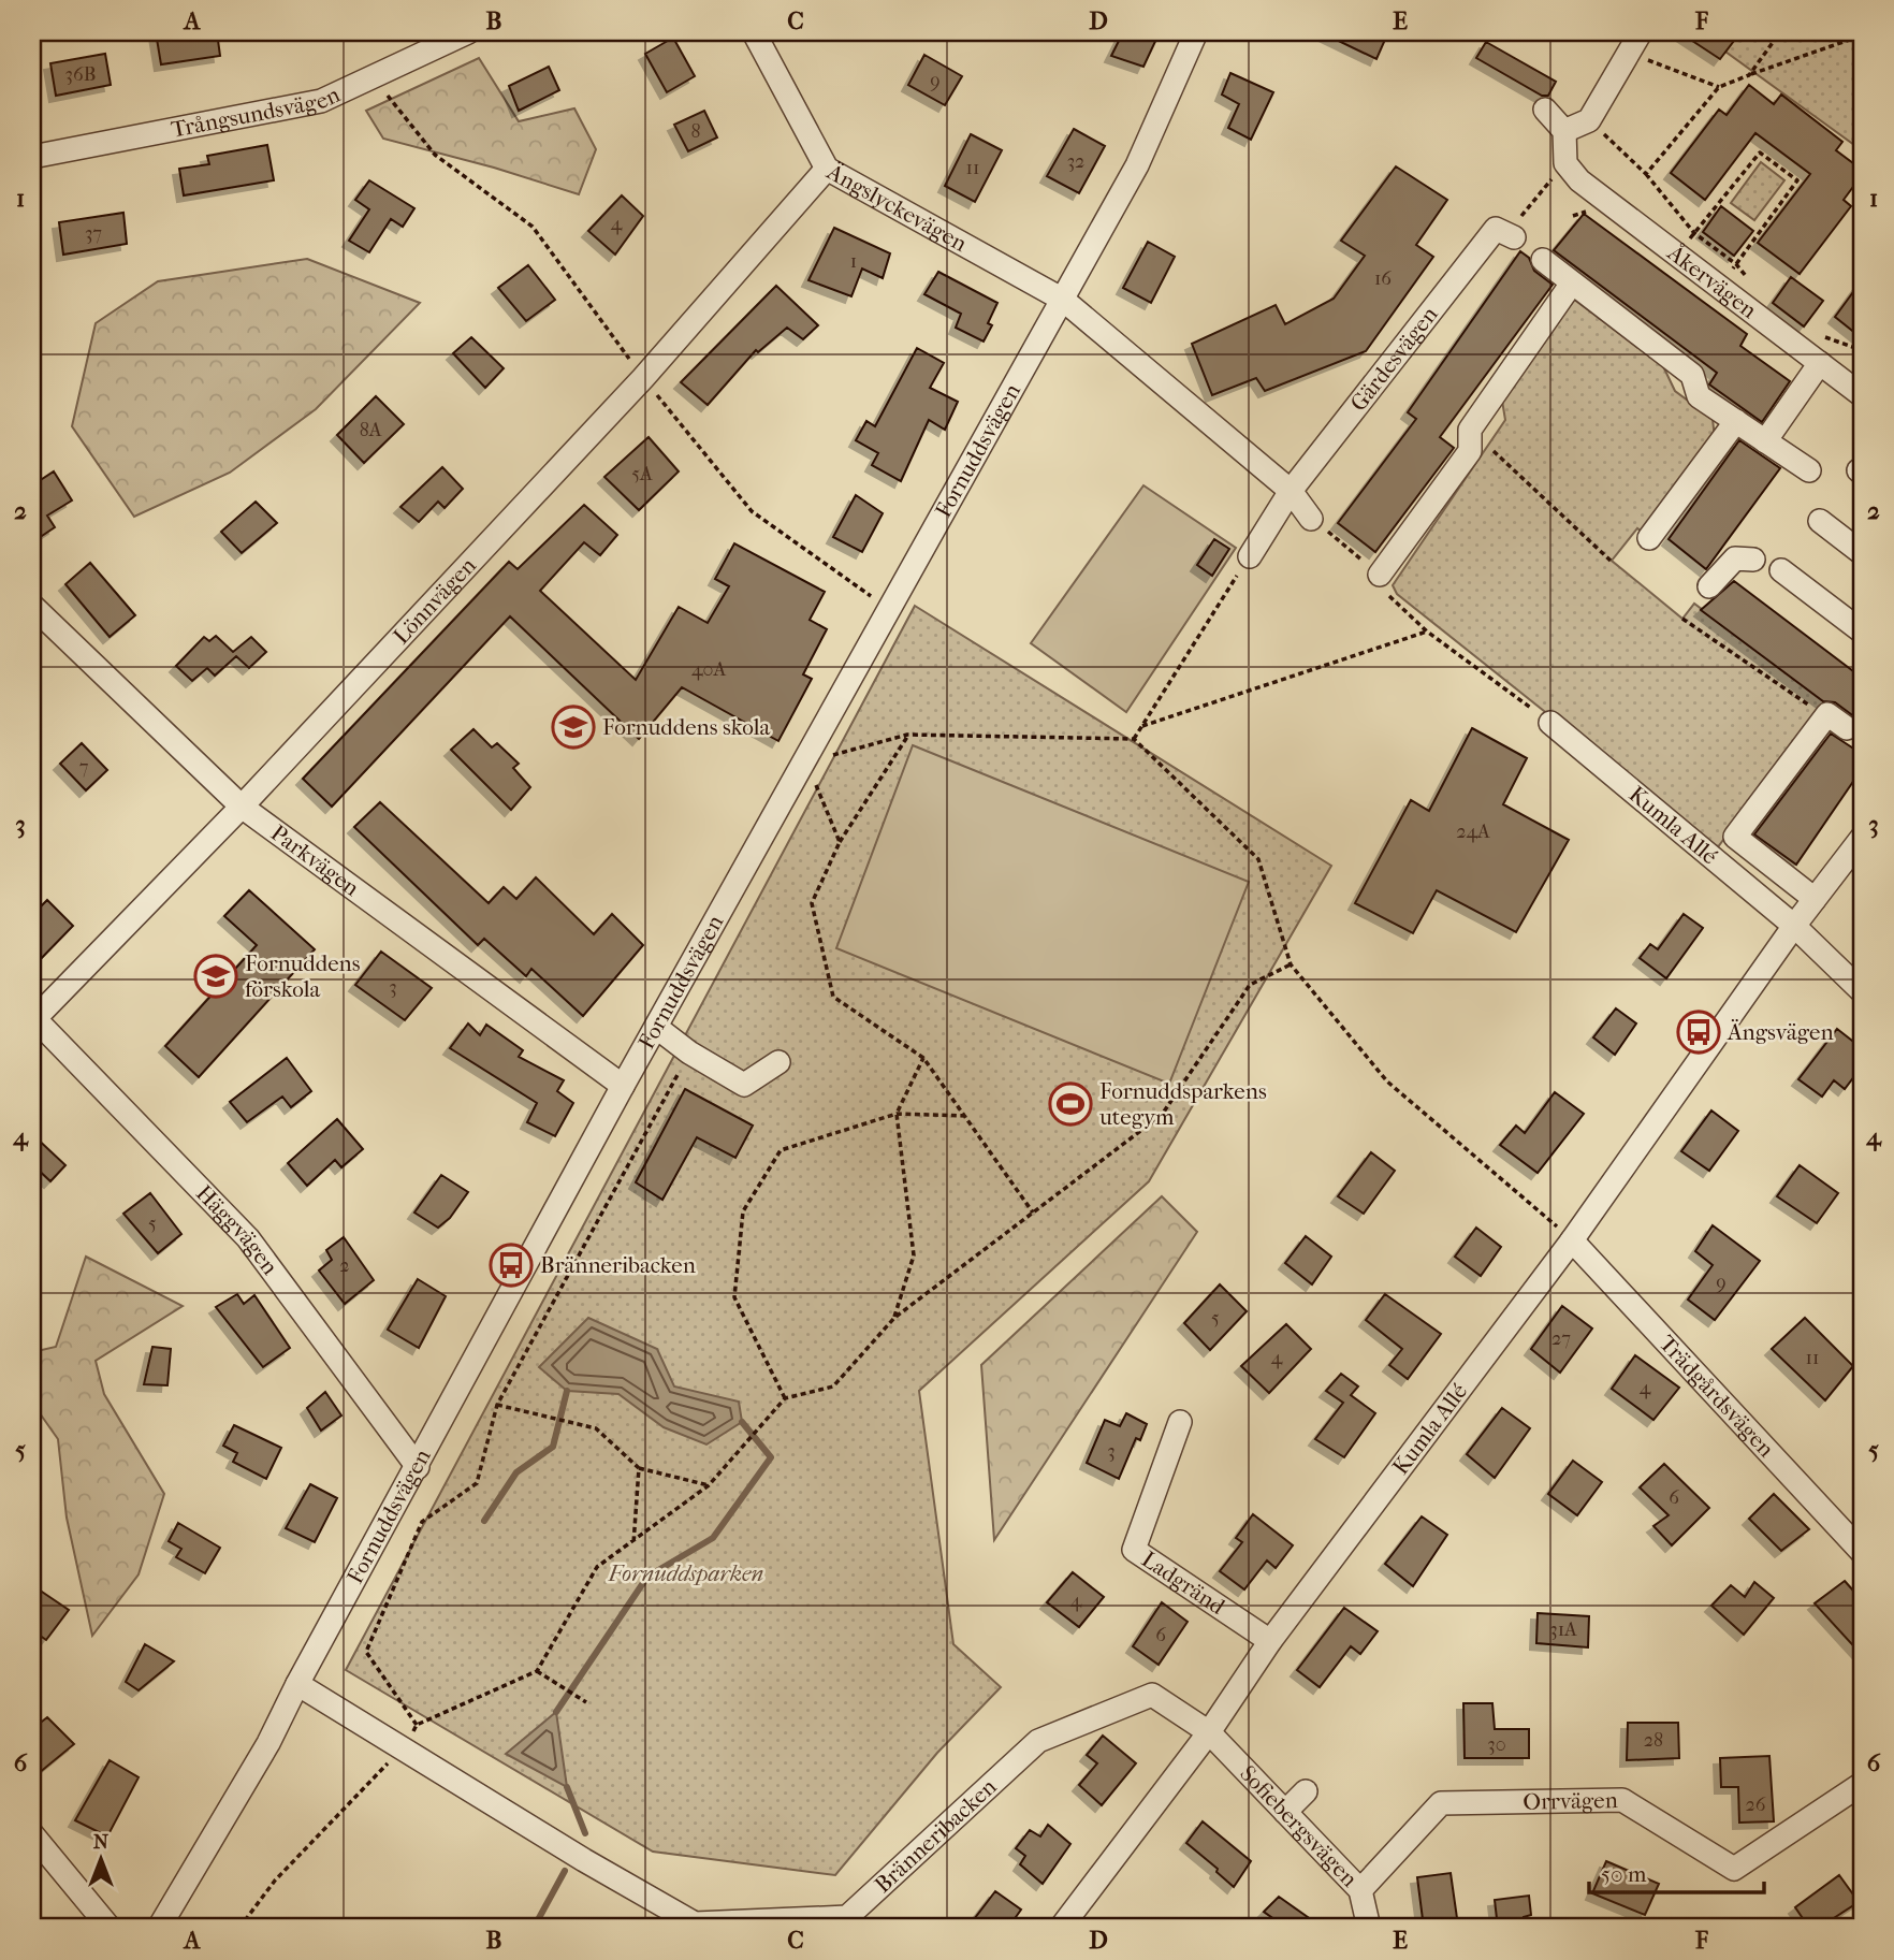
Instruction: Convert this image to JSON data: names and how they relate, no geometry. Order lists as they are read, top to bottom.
{
  "streets": {
    "street": [
      "Trångsundsvägen",
      "Ängslyckevägen",
      "Åkervägen",
      "Gärdesvägen",
      "Fornuddsvägen",
      "Lönnvägen",
      "Kumla Allé",
      "Parkvägen",
      "Häggvägen",
      "Trädgårdsvägen",
      "Ladgränd",
      "Orrvägen",
      "Sofiebergsvägen",
      "Bränneribacken"
    ]
  },
  "crossings": [
    ["Ängslyckevägen", "Fornuddsvägen"],
    ["Ängslyckevägen", "Lönnvägen"],
    ["Fornuddsvägen", "Parkvägen"],
    ["Fornuddsvägen", "Häggvägen"],
    ["Fornuddsvägen", "Bränneribacken"],
    ["Lönnvägen", "Parkvägen"],
    ["Lönnvägen", "Häggvägen"],
    ["Kumla Allé", "Trädgårdsvägen"],
    ["Kumla Allé", "Ladgränd"],
    ["Kumla Allé", "Sofiebergsvägen"],
    ["Kumla Allé", "Bränneribacken"],
    ["Orrvägen", "Sofiebergsvägen"],
    ["Sofiebergsvägen", "Bränneribacken"]
  ],
  "parks": ["Fornuddsparken"],
  "places": {
    "school or university": ["Fornuddens skola", "Fornuddens förskola"],
    "bus stop": ["Ängsvägen", "Bränneribacken"],
    "sports": ["Fornuddsparkens utegym"]
  },
  "house_numbers": [
    "36B",
    "9",
    "8",
    "32",
    "11",
    "4",
    "37",
    "1",
    "16",
    "8A",
    "5A",
    "40A",
    "7",
    "24A",
    "3",
    "5",
    "2",
    "9",
    "5",
    "27",
    "4",
    "11",
    "4",
    "3",
    "6",
    "4",
    "31A",
    "6",
    "28",
    "30",
    "26"
  ],
  "scale_bar": "50 m",
  "north": "top",
  "grid": {
    "columns": [
      "A",
      "B",
      "C",
      "D",
      "E",
      "F"
    ],
    "rows": [
      "1",
      "2",
      "3",
      "4",
      "5",
      "6"
    ]
  }
}
